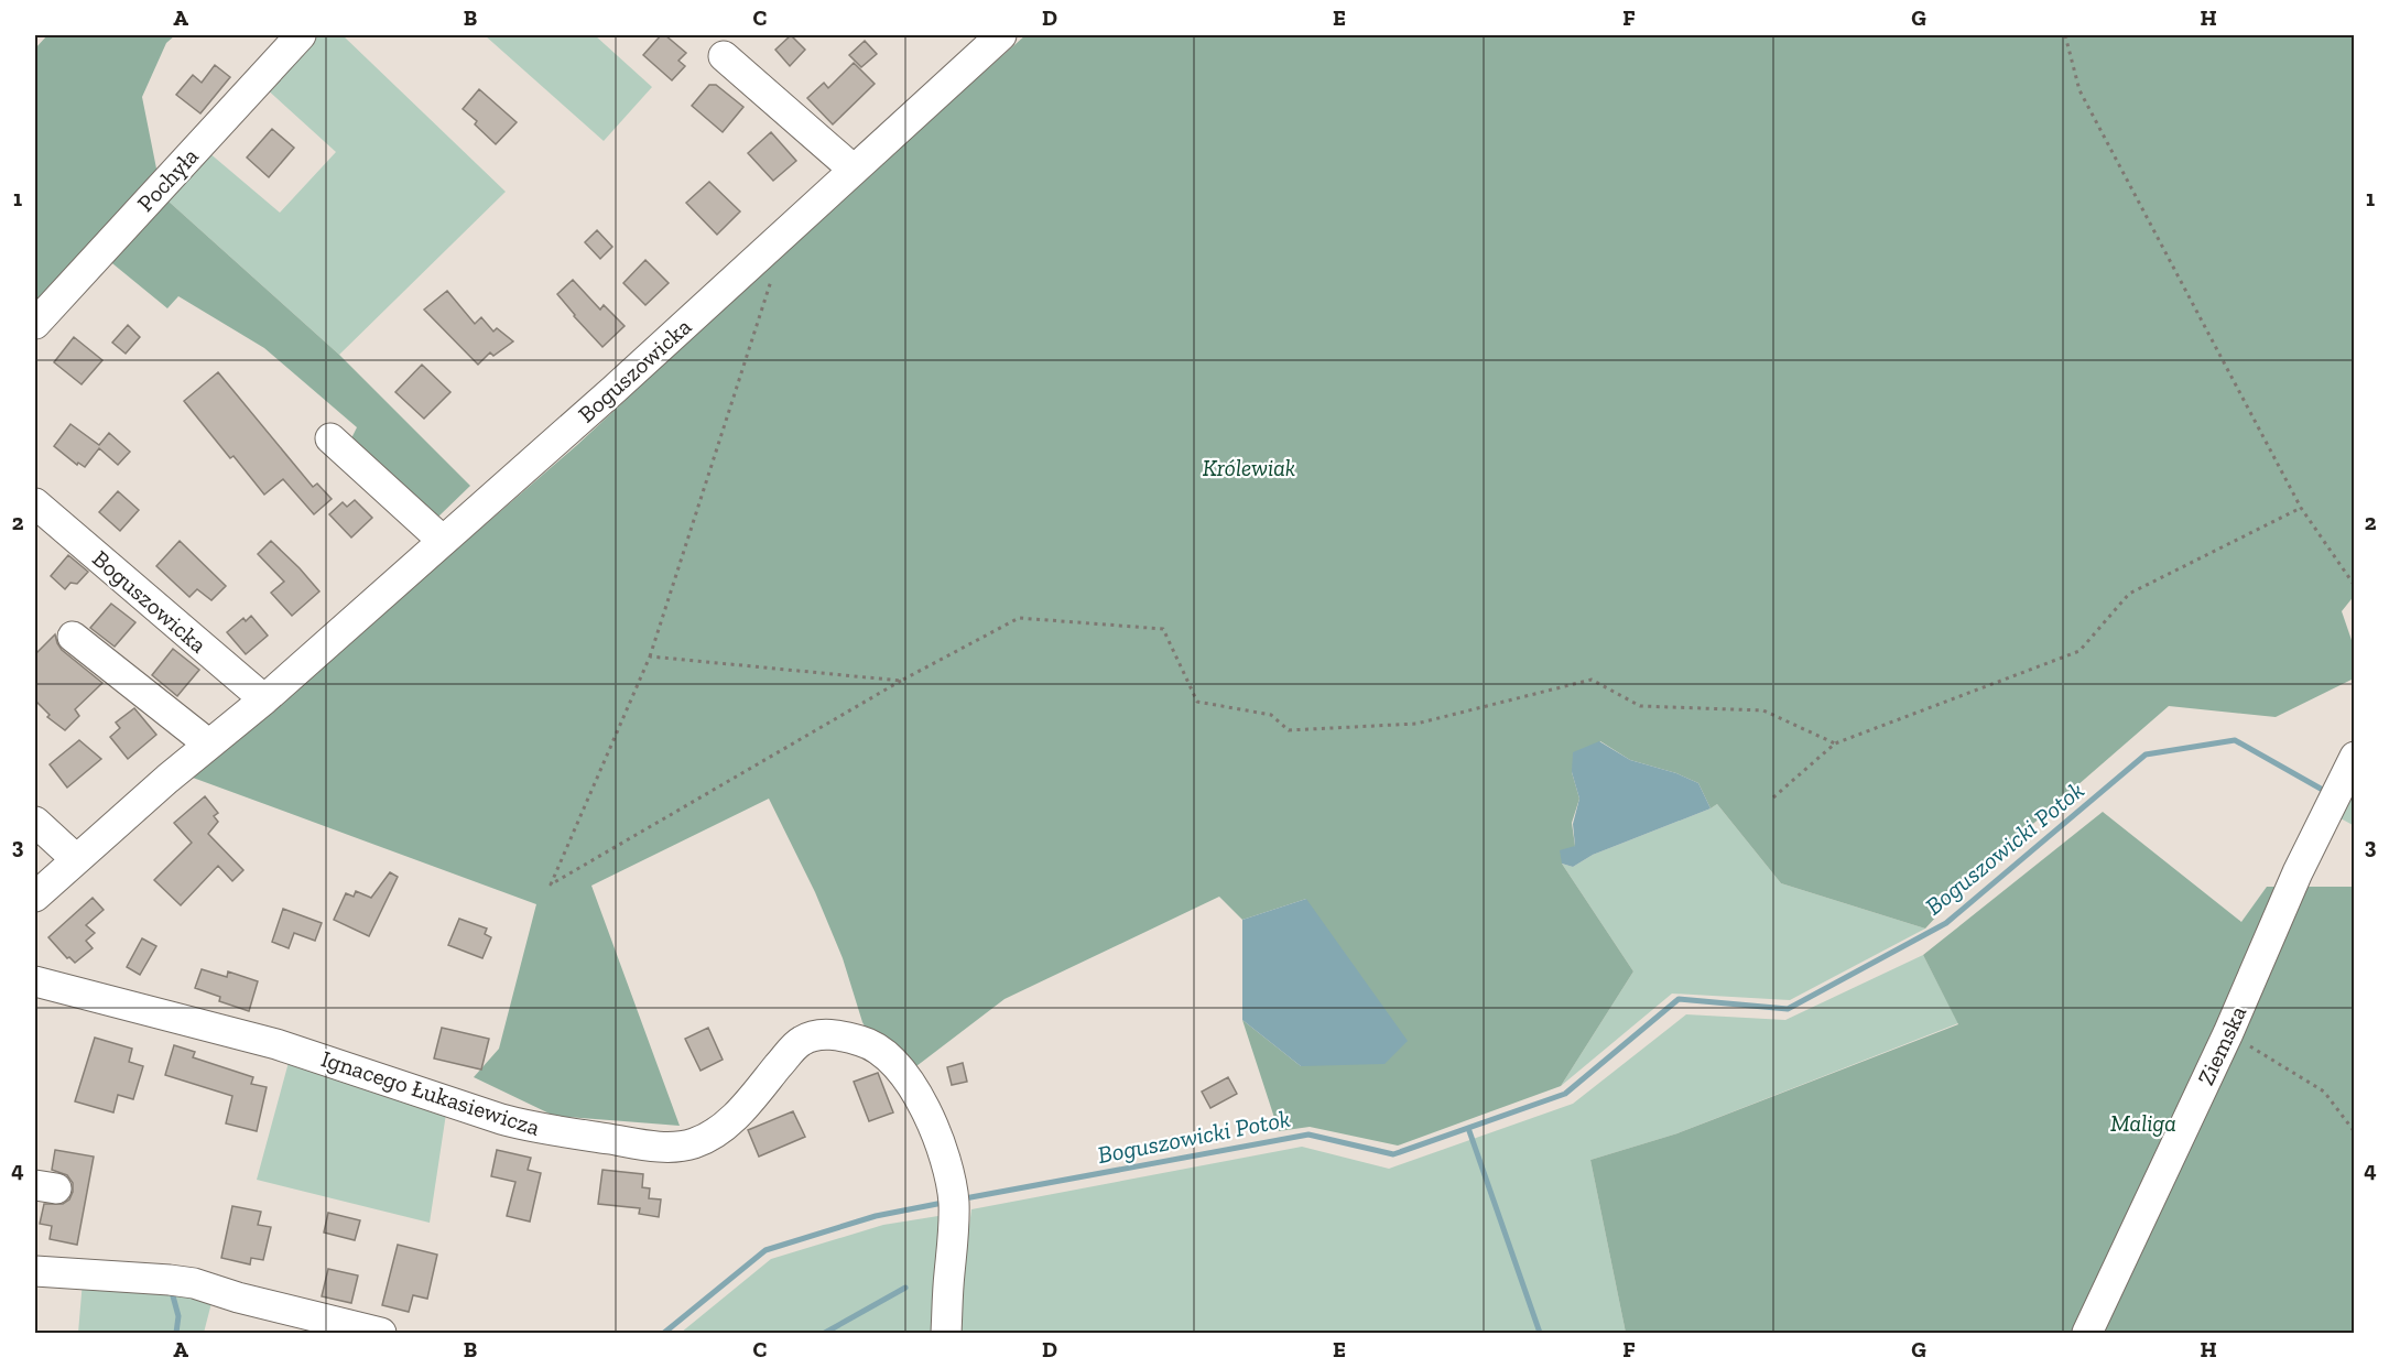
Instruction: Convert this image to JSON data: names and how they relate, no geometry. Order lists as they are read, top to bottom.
{
  "streets": {
    "street": [
      "Pochyła",
      "Boguszowicka",
      "Ziemska",
      "Ignacego Łukasiewicza"
    ]
  },
  "water": ["Boguszowicki Potok"],
  "parks": ["Królewiak", "Maliga"],
  "grid": {
    "columns": [
      "A",
      "B",
      "C",
      "D",
      "E",
      "F",
      "G",
      "H"
    ],
    "rows": [
      "1",
      "2",
      "3",
      "4"
    ]
  }
}
